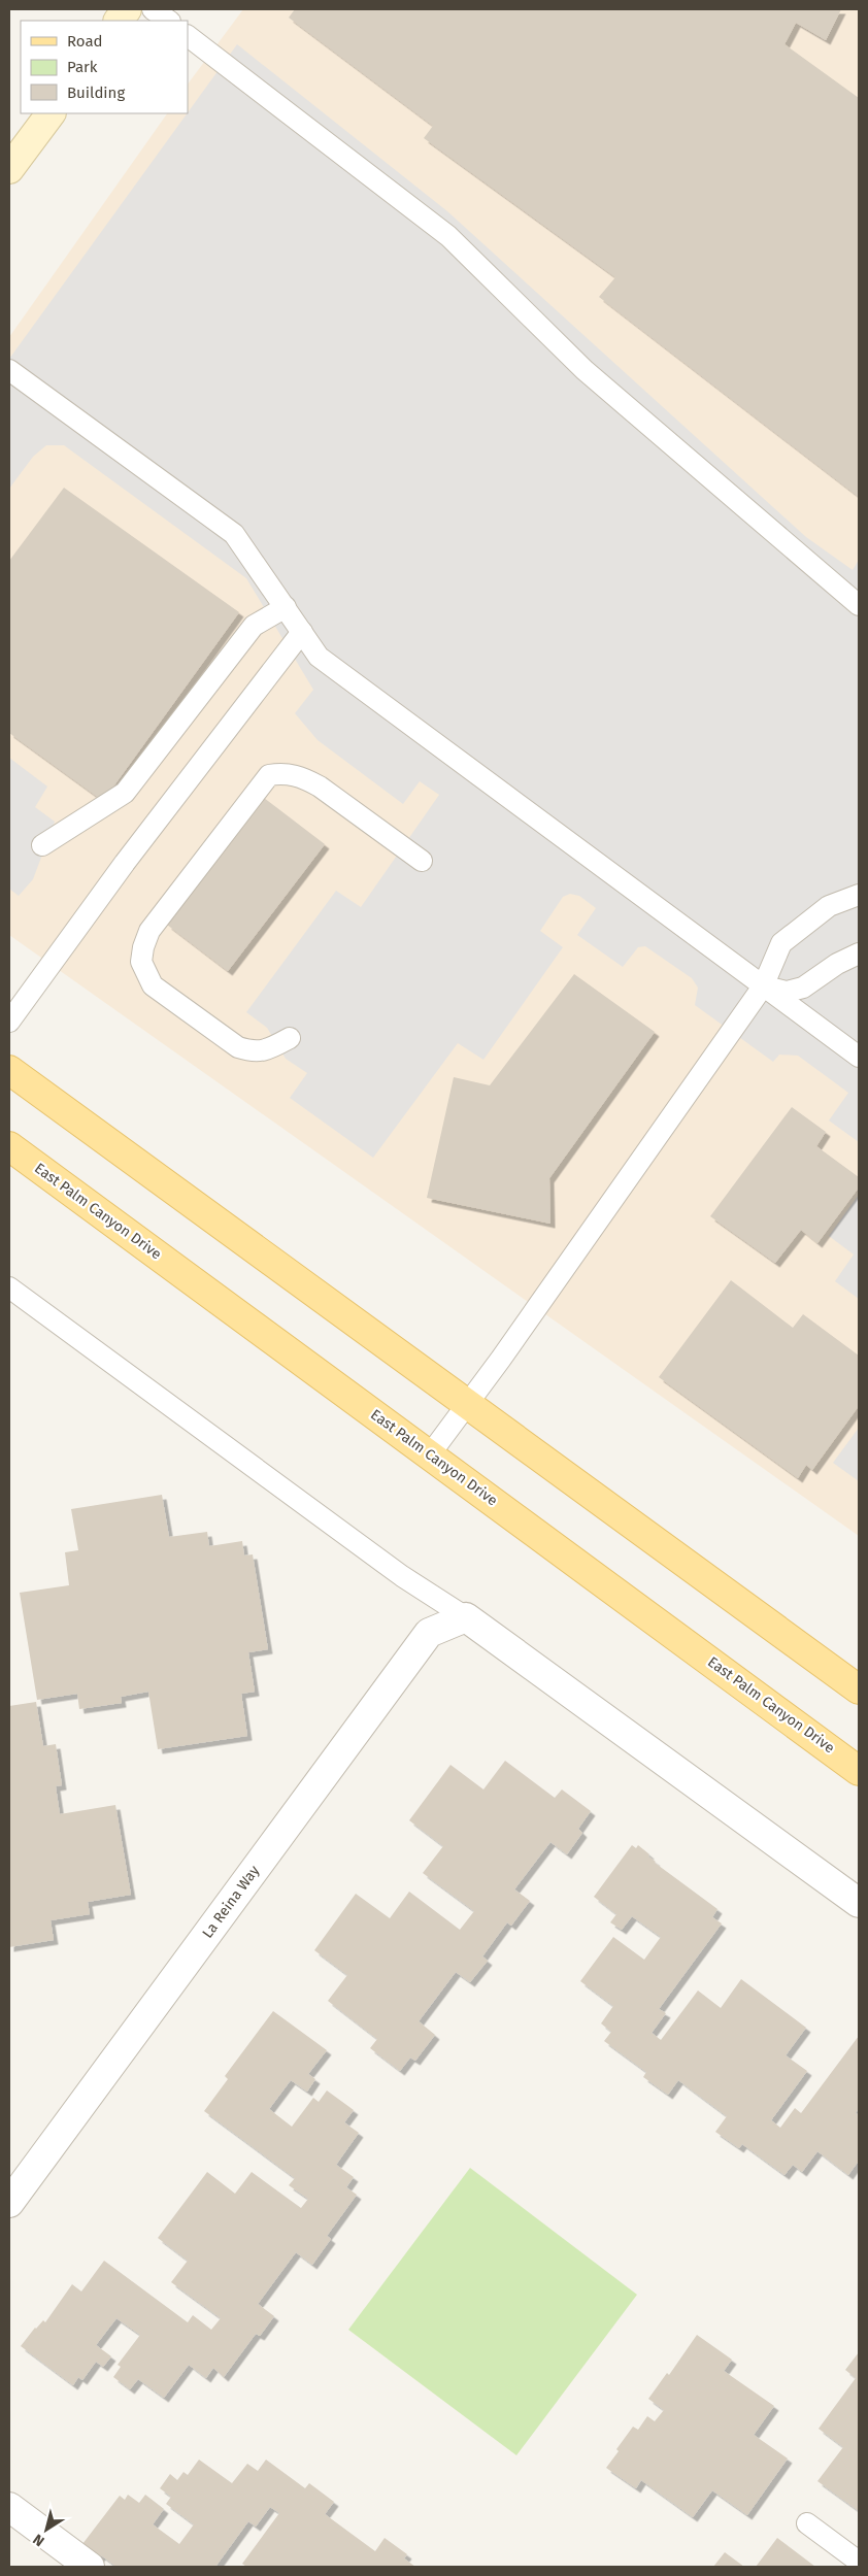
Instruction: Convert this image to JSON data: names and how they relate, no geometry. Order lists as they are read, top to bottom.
{
  "streets": {
    "main road": ["East Palm Canyon Drive"],
    "street": ["La Reina Way"]
  },
  "legend": ["Road", "Park", "Building"],
  "north": "bottom left"
}
